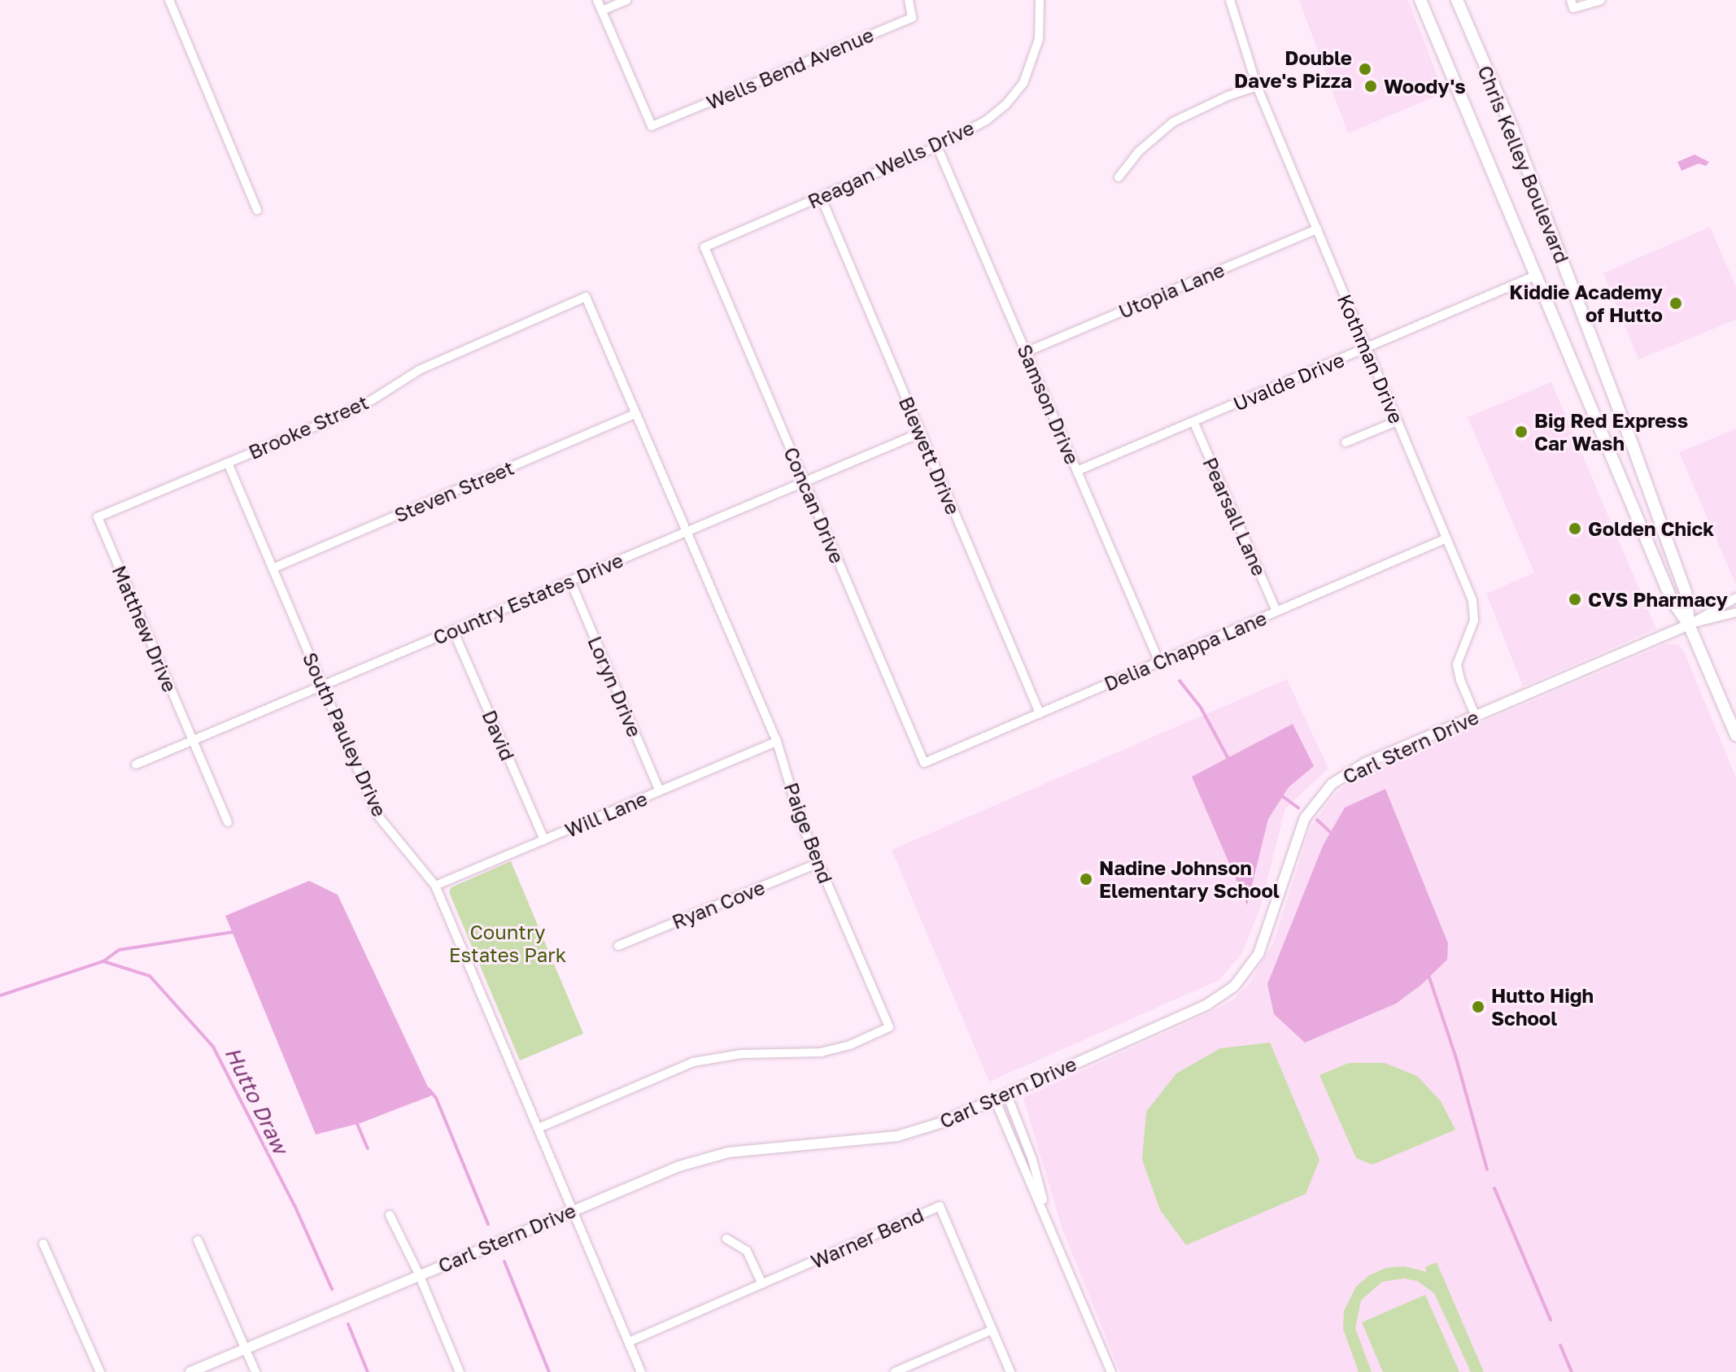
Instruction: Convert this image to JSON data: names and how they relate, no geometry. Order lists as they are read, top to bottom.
{
  "streets": {
    "main road": ["Chris Kelley Boulevard"],
    "street": [
      "Wells Bend Avenue",
      "Reagan Wells Drive",
      "Utopia Lane",
      "Kothman Drive",
      "Uvalde Drive",
      "Samson Drive",
      "Brooke Street",
      "Blewett Drive",
      "Steven Street",
      "Concan Drive",
      "Pearsall Lane",
      "Country Estates Drive",
      "Matthew Drive",
      "Delia Chappa Lane",
      "Loryn Drive",
      "South Pauley Drive",
      "David",
      "Carl Stern Drive",
      "Will Lane",
      "Paige Bend",
      "Ryan Cove",
      "Warner Bend"
    ]
  },
  "crossings": [
    ["Reagan Wells Drive", "Samson Drive"],
    ["Reagan Wells Drive", "Blewett Drive"],
    ["Reagan Wells Drive", "Concan Drive"],
    ["Chris Kelley Boulevard", "Uvalde Drive"],
    ["Chris Kelley Boulevard", "Carl Stern Drive"],
    ["Utopia Lane", "Kothman Drive"],
    ["Utopia Lane", "Samson Drive"],
    ["Kothman Drive", "Uvalde Drive"],
    ["Kothman Drive", "Delia Chappa Lane"],
    ["Kothman Drive", "Carl Stern Drive"],
    ["Uvalde Drive", "Samson Drive"],
    ["Uvalde Drive", "Pearsall Lane"],
    ["Samson Drive", "Delia Chappa Lane"],
    ["Brooke Street", "Matthew Drive"],
    ["Brooke Street", "South Pauley Drive"],
    ["Brooke Street", "Paige Bend"],
    ["Blewett Drive", "Country Estates Drive"],
    ["Blewett Drive", "Delia Chappa Lane"],
    ["Steven Street", "South Pauley Drive"],
    ["Steven Street", "Paige Bend"],
    ["Concan Drive", "Country Estates Drive"],
    ["Concan Drive", "Delia Chappa Lane"],
    ["Pearsall Lane", "Delia Chappa Lane"],
    ["Country Estates Drive", "Matthew Drive"],
    ["Country Estates Drive", "Loryn Drive"],
    ["Country Estates Drive", "South Pauley Drive"],
    ["Country Estates Drive", "David"],
    ["Country Estates Drive", "Paige Bend"],
    ["Loryn Drive", "Will Lane"],
    ["South Pauley Drive", "Carl Stern Drive"],
    ["South Pauley Drive", "Will Lane"],
    ["South Pauley Drive", "Paige Bend"],
    ["South Pauley Drive", "Warner Bend"],
    ["David", "Will Lane"],
    ["Will Lane", "Paige Bend"],
    ["Paige Bend", "Ryan Cove"]
  ],
  "water": ["Hutto Draw"],
  "parks": ["Country Estates Park"],
  "places": [
    "Double Dave's Pizza",
    "Woody's",
    "Kiddie Academy of Hutto",
    "Big Red Express Car Wash",
    "Golden Chick",
    "CVS Pharmacy",
    "Nadine Johnson Elementary School",
    "Hutto High School"
  ]
}
